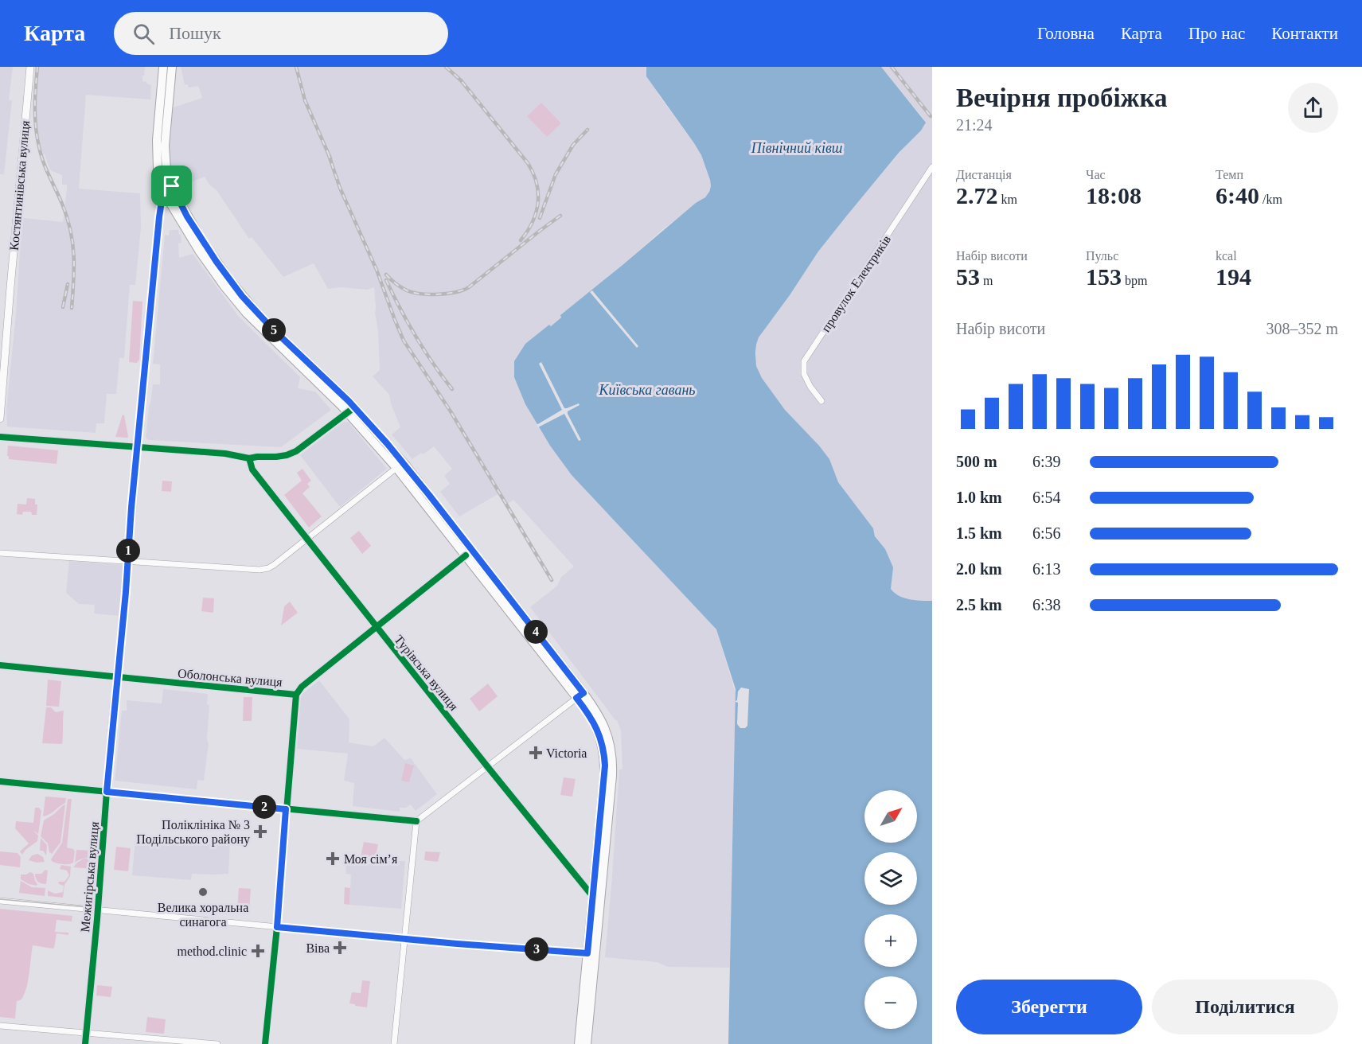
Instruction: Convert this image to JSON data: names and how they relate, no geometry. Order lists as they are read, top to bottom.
{
  "streets": {
    "main road": ["Межигірська вулиця"],
    "street": [
      "Костянтинівська вулиця",
      "провулок Електриків",
      "Турівська вулиця",
      "Оболонська вулиця"
    ]
  },
  "crossings": [
    ["Турівська вулиця", "Оболонська вулиця"],
    ["Оболонська вулиця", "Межигірська вулиця"]
  ],
  "water": ["Північний ківш", "Київська гавань"],
  "places": {
    "health": [
      "Victoria",
      "Поліклініка № 3 Подільського району",
      "Моя сім’я",
      "Віва",
      "method.clinic"
    ],
    "other": ["Велика хоральна синагога"]
  },
  "north": "top right",
  "page": {
    "header": "Карта",
    "search": "Пошук",
    "nav": [
      "Головна",
      "Карта",
      "Про нас",
      "Контакти"
    ],
    "heading": ["Вечірня пробіжка", "21:24"],
    "stats": [
      ["Дистанція", "2.72 km"],
      ["Час", "18:08"],
      ["Темп", "6:40 /km"],
      ["Набір висоти", "53 m"],
      ["Пульс", "153 bpm"],
      ["kcal", "194"]
    ],
    "chart": ["Набір висоти", "308–352 m"],
    "pins": [
      "5",
      "1",
      "4",
      "2",
      "3"
    ],
    "list": [
      {
        "name": "500 m",
        "note": "6:39"
      },
      {
        "name": "1.0 km",
        "note": "6:54"
      },
      {
        "name": "1.5 km",
        "note": "6:56"
      },
      {
        "name": "2.0 km",
        "note": "6:13"
      },
      {
        "name": "2.5 km",
        "note": "6:38"
      }
    ],
    "map_buttons": ["+", "−"],
    "buttons": ["Зберегти", "Поділитися"]
  }
}
